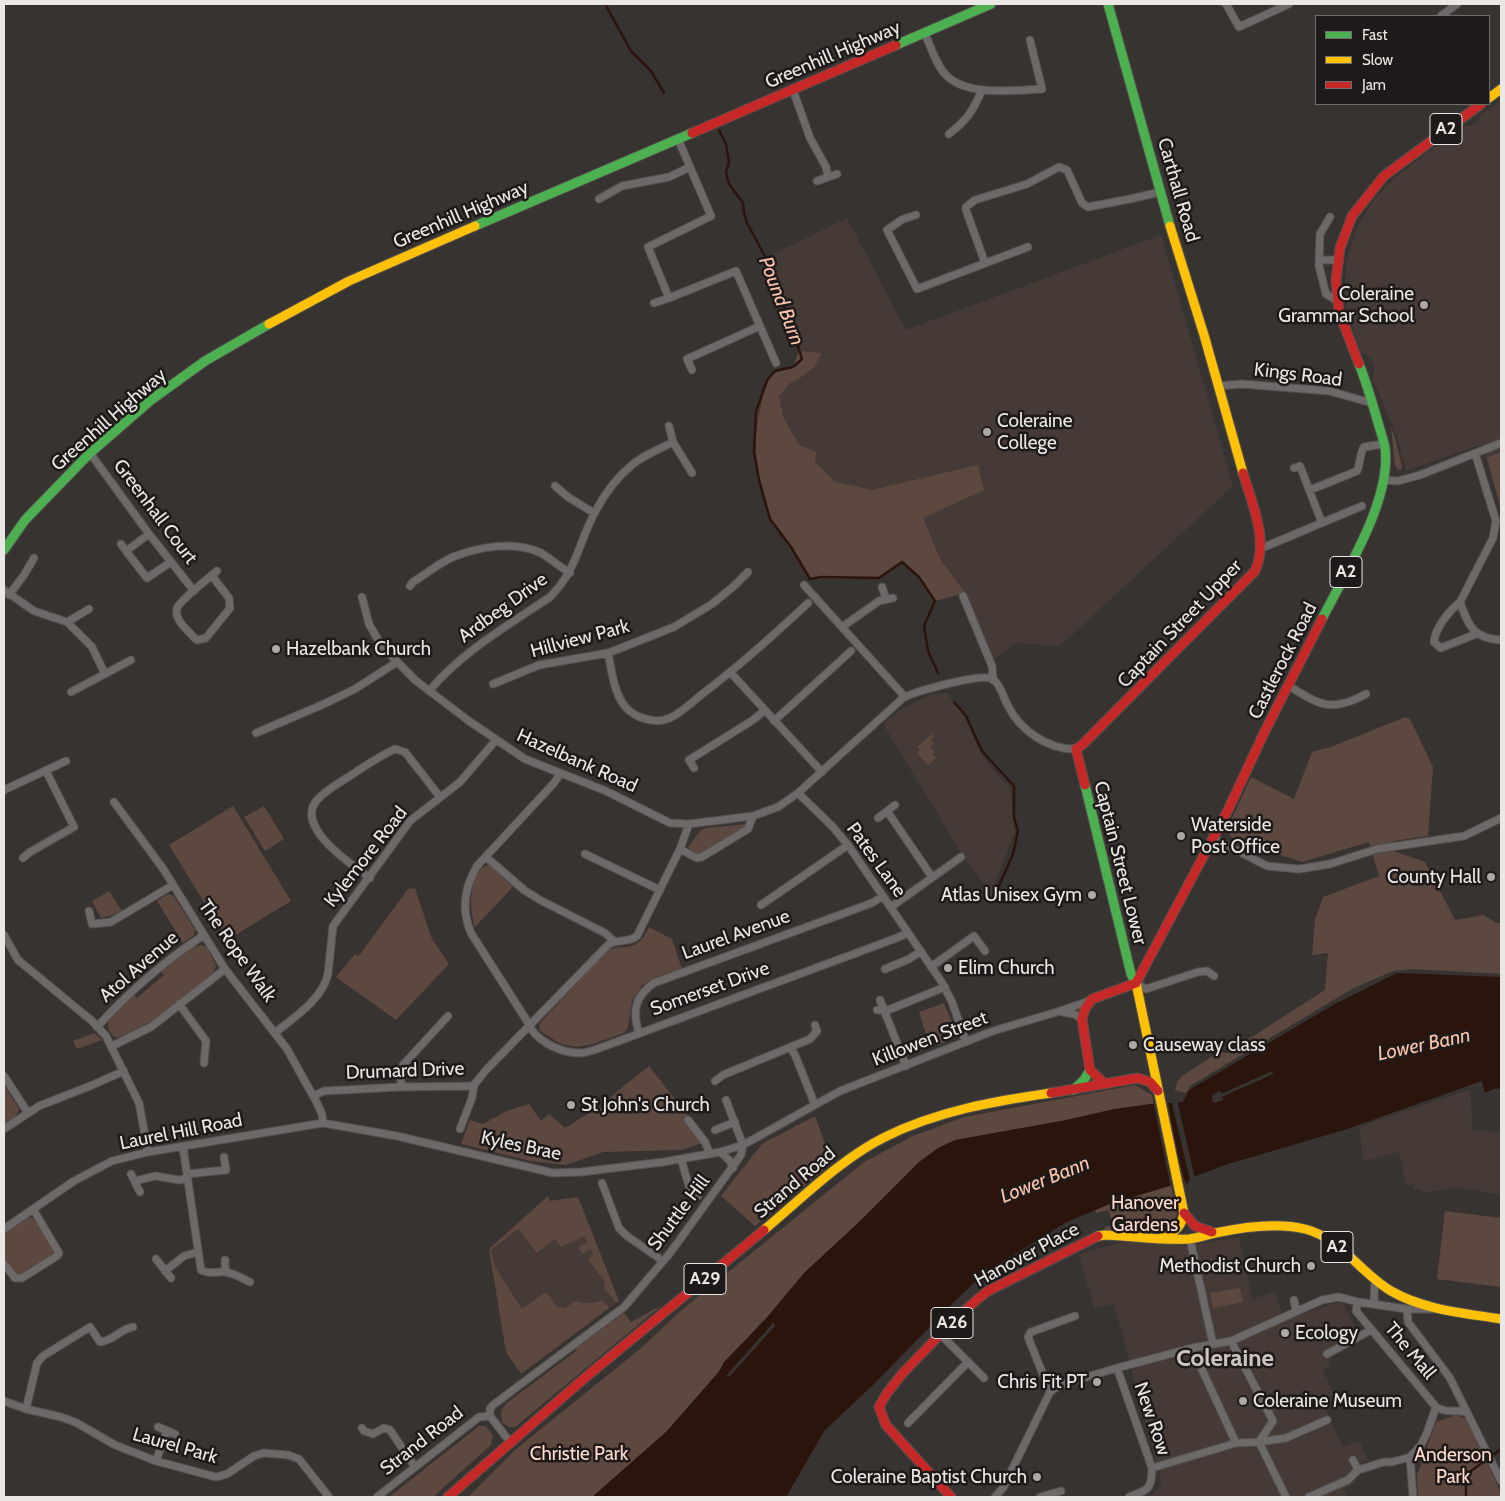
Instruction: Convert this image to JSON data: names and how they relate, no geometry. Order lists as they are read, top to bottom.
{
  "streets": {
    "main road": [
      "Greenhill Highway",
      "A2",
      "Carthall Road",
      "Captain Street Upper",
      "Castlerock Road",
      "Captain Street Lower",
      "Killowen Street",
      "Strand Road",
      "Hanover Place",
      "A29",
      "A26"
    ],
    "street": [
      "Kings Road",
      "Greenhall Court",
      "Ardbeg Drive",
      "Hillview Park",
      "Hazelbank Road",
      "Kylemore Road",
      "Pates Lane",
      "Laurel Avenue",
      "The Rope Walk",
      "Atol Avenue",
      "Somerset Drive",
      "Drumard Drive",
      "Laurel Hill Road",
      "Kyles Brae",
      "Shuttle Hill",
      "The Mall",
      "New Row",
      "Laurel Park"
    ]
  },
  "crossings": [
    ["Greenhill Highway", "Greenhall Court"],
    ["A2", "Strand Road"],
    ["A2", "Hanover Place"],
    ["A2", "The Mall"],
    ["Carthall Road", "Kings Road"],
    ["Carthall Road", "Captain Street Upper"],
    ["Kings Road", "Captain Street Upper"],
    ["Kings Road", "Castlerock Road"],
    ["Ardbeg Drive", "Hazelbank Road"],
    ["Captain Street Upper", "Captain Street Lower"],
    ["Castlerock Road", "Captain Street Lower"],
    ["Castlerock Road", "Killowen Street"],
    ["Hazelbank Road", "Kylemore Road"],
    ["Hazelbank Road", "Pates Lane"],
    ["Kylemore Road", "The Rope Walk"],
    ["Pates Lane", "Laurel Avenue"],
    ["Pates Lane", "Somerset Drive"],
    ["Pates Lane", "Killowen Street"],
    ["Captain Street Lower", "Killowen Street"],
    ["Captain Street Lower", "Strand Road"],
    ["Laurel Avenue", "Somerset Drive"],
    ["The Rope Walk", "Atol Avenue"],
    ["The Rope Walk", "Drumard Drive"],
    ["The Rope Walk", "Laurel Hill Road"],
    ["The Rope Walk", "Kyles Brae"],
    ["Somerset Drive", "Drumard Drive"],
    ["Killowen Street", "Kyles Brae"],
    ["Killowen Street", "Shuttle Hill"],
    ["Laurel Hill Road", "Kyles Brae"],
    ["Kyles Brae", "Shuttle Hill"],
    ["Strand Road", "Shuttle Hill"]
  ],
  "districts": ["Coleraine"],
  "water": ["Pound Burn", "Lower Bann"],
  "parks": ["Hanover Gardens", "Christie Park", "Anderson Park"],
  "places": [
    "Coleraine Grammar School",
    "Coleraine College",
    "Hazelbank Church",
    "Waterside Post Office",
    "County Hall",
    "Atlas Unisex Gym",
    "Elim Church",
    "Causeway class",
    "St John's Church",
    "Methodist Church",
    "Ecology",
    "Chris Fit PT",
    "Coleraine Museum",
    "Coleraine Baptist Church"
  ],
  "legend": ["Fast", "Slow", "Jam"]
}
